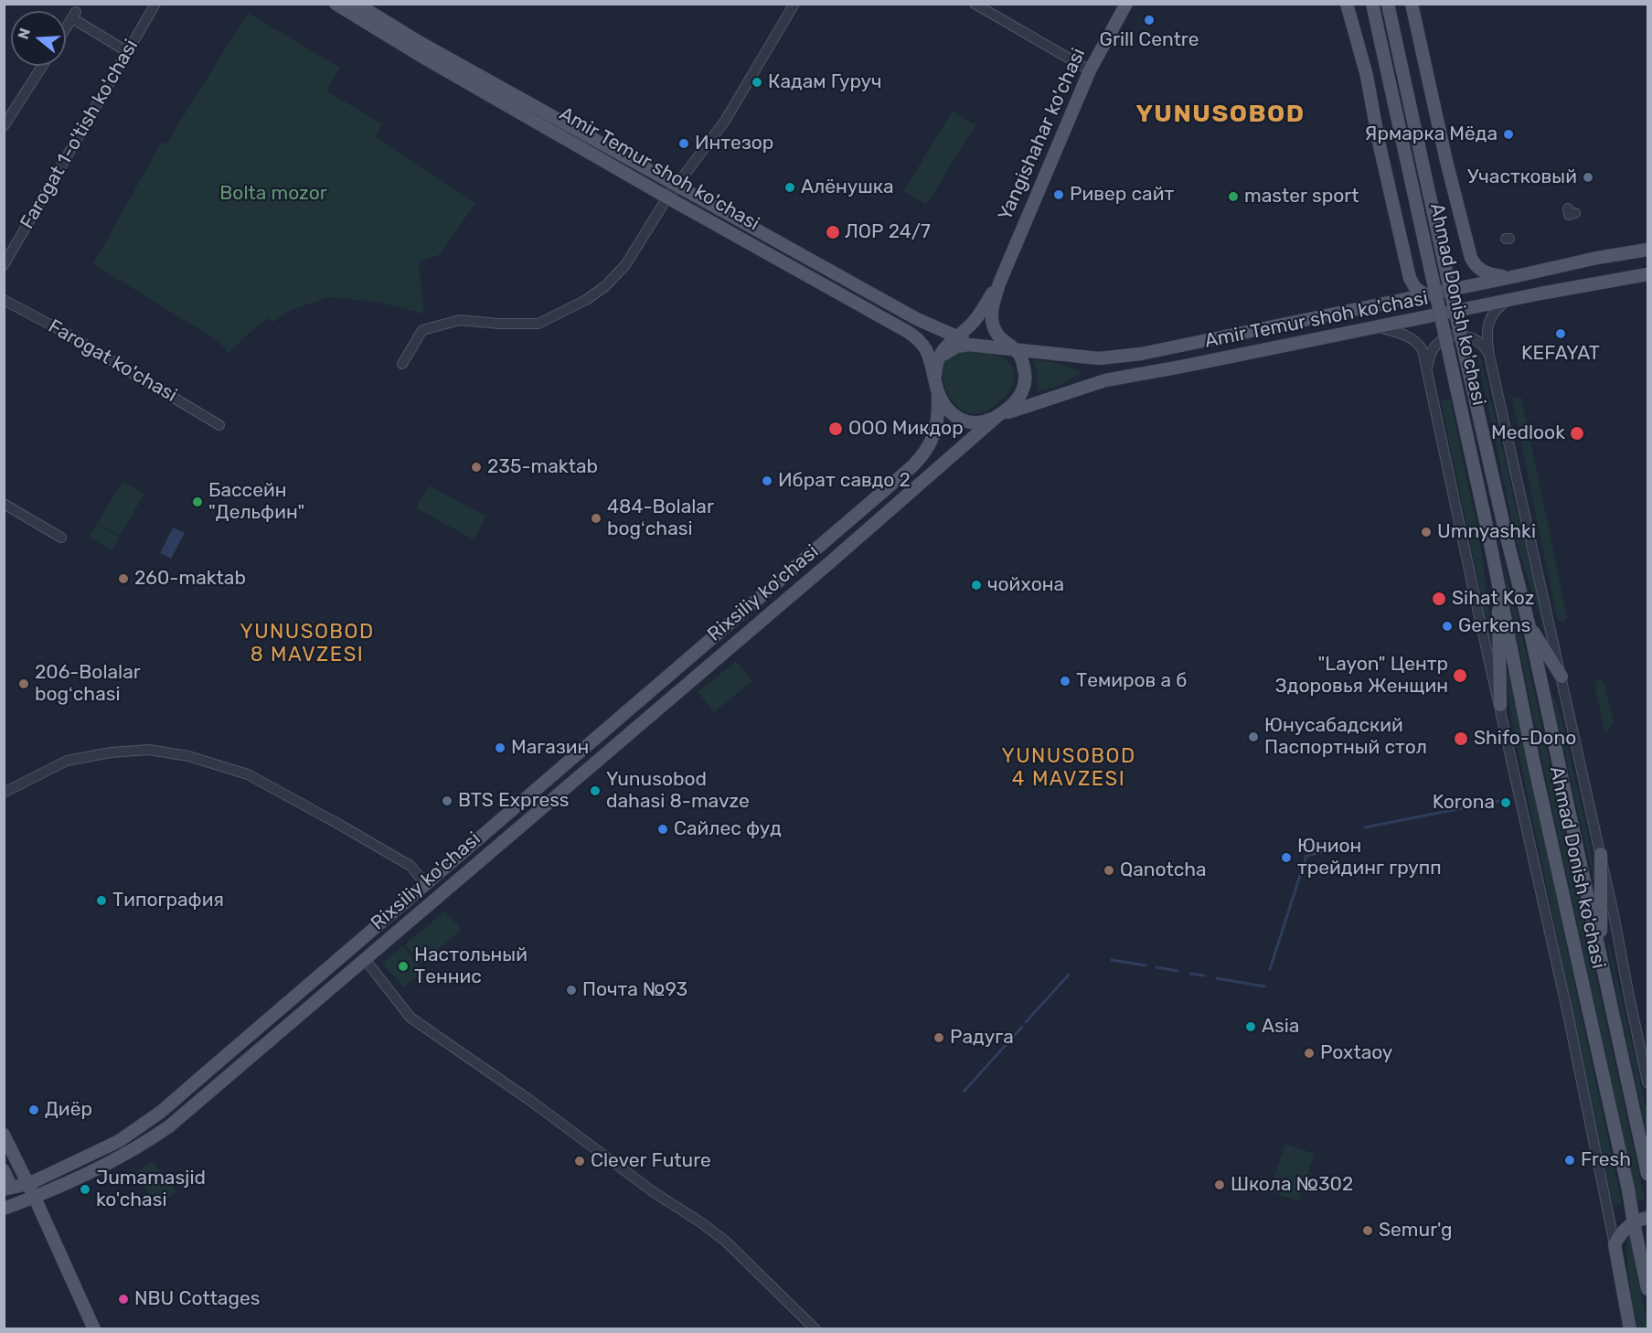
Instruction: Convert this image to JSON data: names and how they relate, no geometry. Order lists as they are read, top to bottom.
{
  "streets": {
    "main road": [
      "Yangishahar ko'chasi",
      "Amir Temur shoh ko'chasi",
      "Ahmad Donish ko'chasi",
      "Rixsiliy ko'chasi"
    ],
    "street": ["Farogat 1-o'tish ko'chasi", "Farogat ko'chasi"]
  },
  "crossings": [
    ["Yangishahar ko'chasi", "Amir Temur shoh ko'chasi"],
    ["Yangishahar ko'chasi", "Rixsiliy ko'chasi"],
    ["Amir Temur shoh ko'chasi", "Ahmad Donish ko'chasi"],
    ["Amir Temur shoh ko'chasi", "Rixsiliy ko'chasi"]
  ],
  "districts": ["YUNUSOBOD", "YUNUSOBOD 8 MAVZESI", "YUNUSOBOD 4 MAVZESI"],
  "parks": ["Bolta mozor"],
  "places": [
    "Grill Centre",
    "Кадам Гуруч",
    "Ярмарка Мёда",
    "Интезор",
    "Участковый",
    "Алёнушка",
    "Ривер сайт",
    "master sport",
    "ЛОР 24/7",
    "KEFAYAT",
    "ООО Микдор",
    "Medlook",
    "235-maktab",
    "Ибрат савдо 2",
    "Бассейн \"Дельфин\"",
    "484-Bolalar bogʻchasi",
    "Umnyashki",
    "260-maktab",
    "чойхона",
    "Sihat Koz",
    "Gerkens",
    "\"Layon\" Центр Здоровья Женщин",
    "Темиров а б",
    "206-Bolalar bogʻchasi",
    "Юнусабадский Паспортный стол",
    "Shifo-Dono",
    "Магазин",
    "Yunusobod dahasi 8-mavze",
    "BTS Express",
    "Korona",
    "Сайлес фуд",
    "Юнион трейдинг групп",
    "Qanotcha",
    "Типография",
    "Настольный Теннис",
    "Почта №93",
    "Asia",
    "Радуга",
    "Poxtaoy",
    "Диёр",
    "Fresh",
    "Clever Future",
    "Школа №302",
    "Jumamasjid ko'chasi",
    "Semur'g",
    "NBU Cottages"
  ],
  "north": "left"
}
